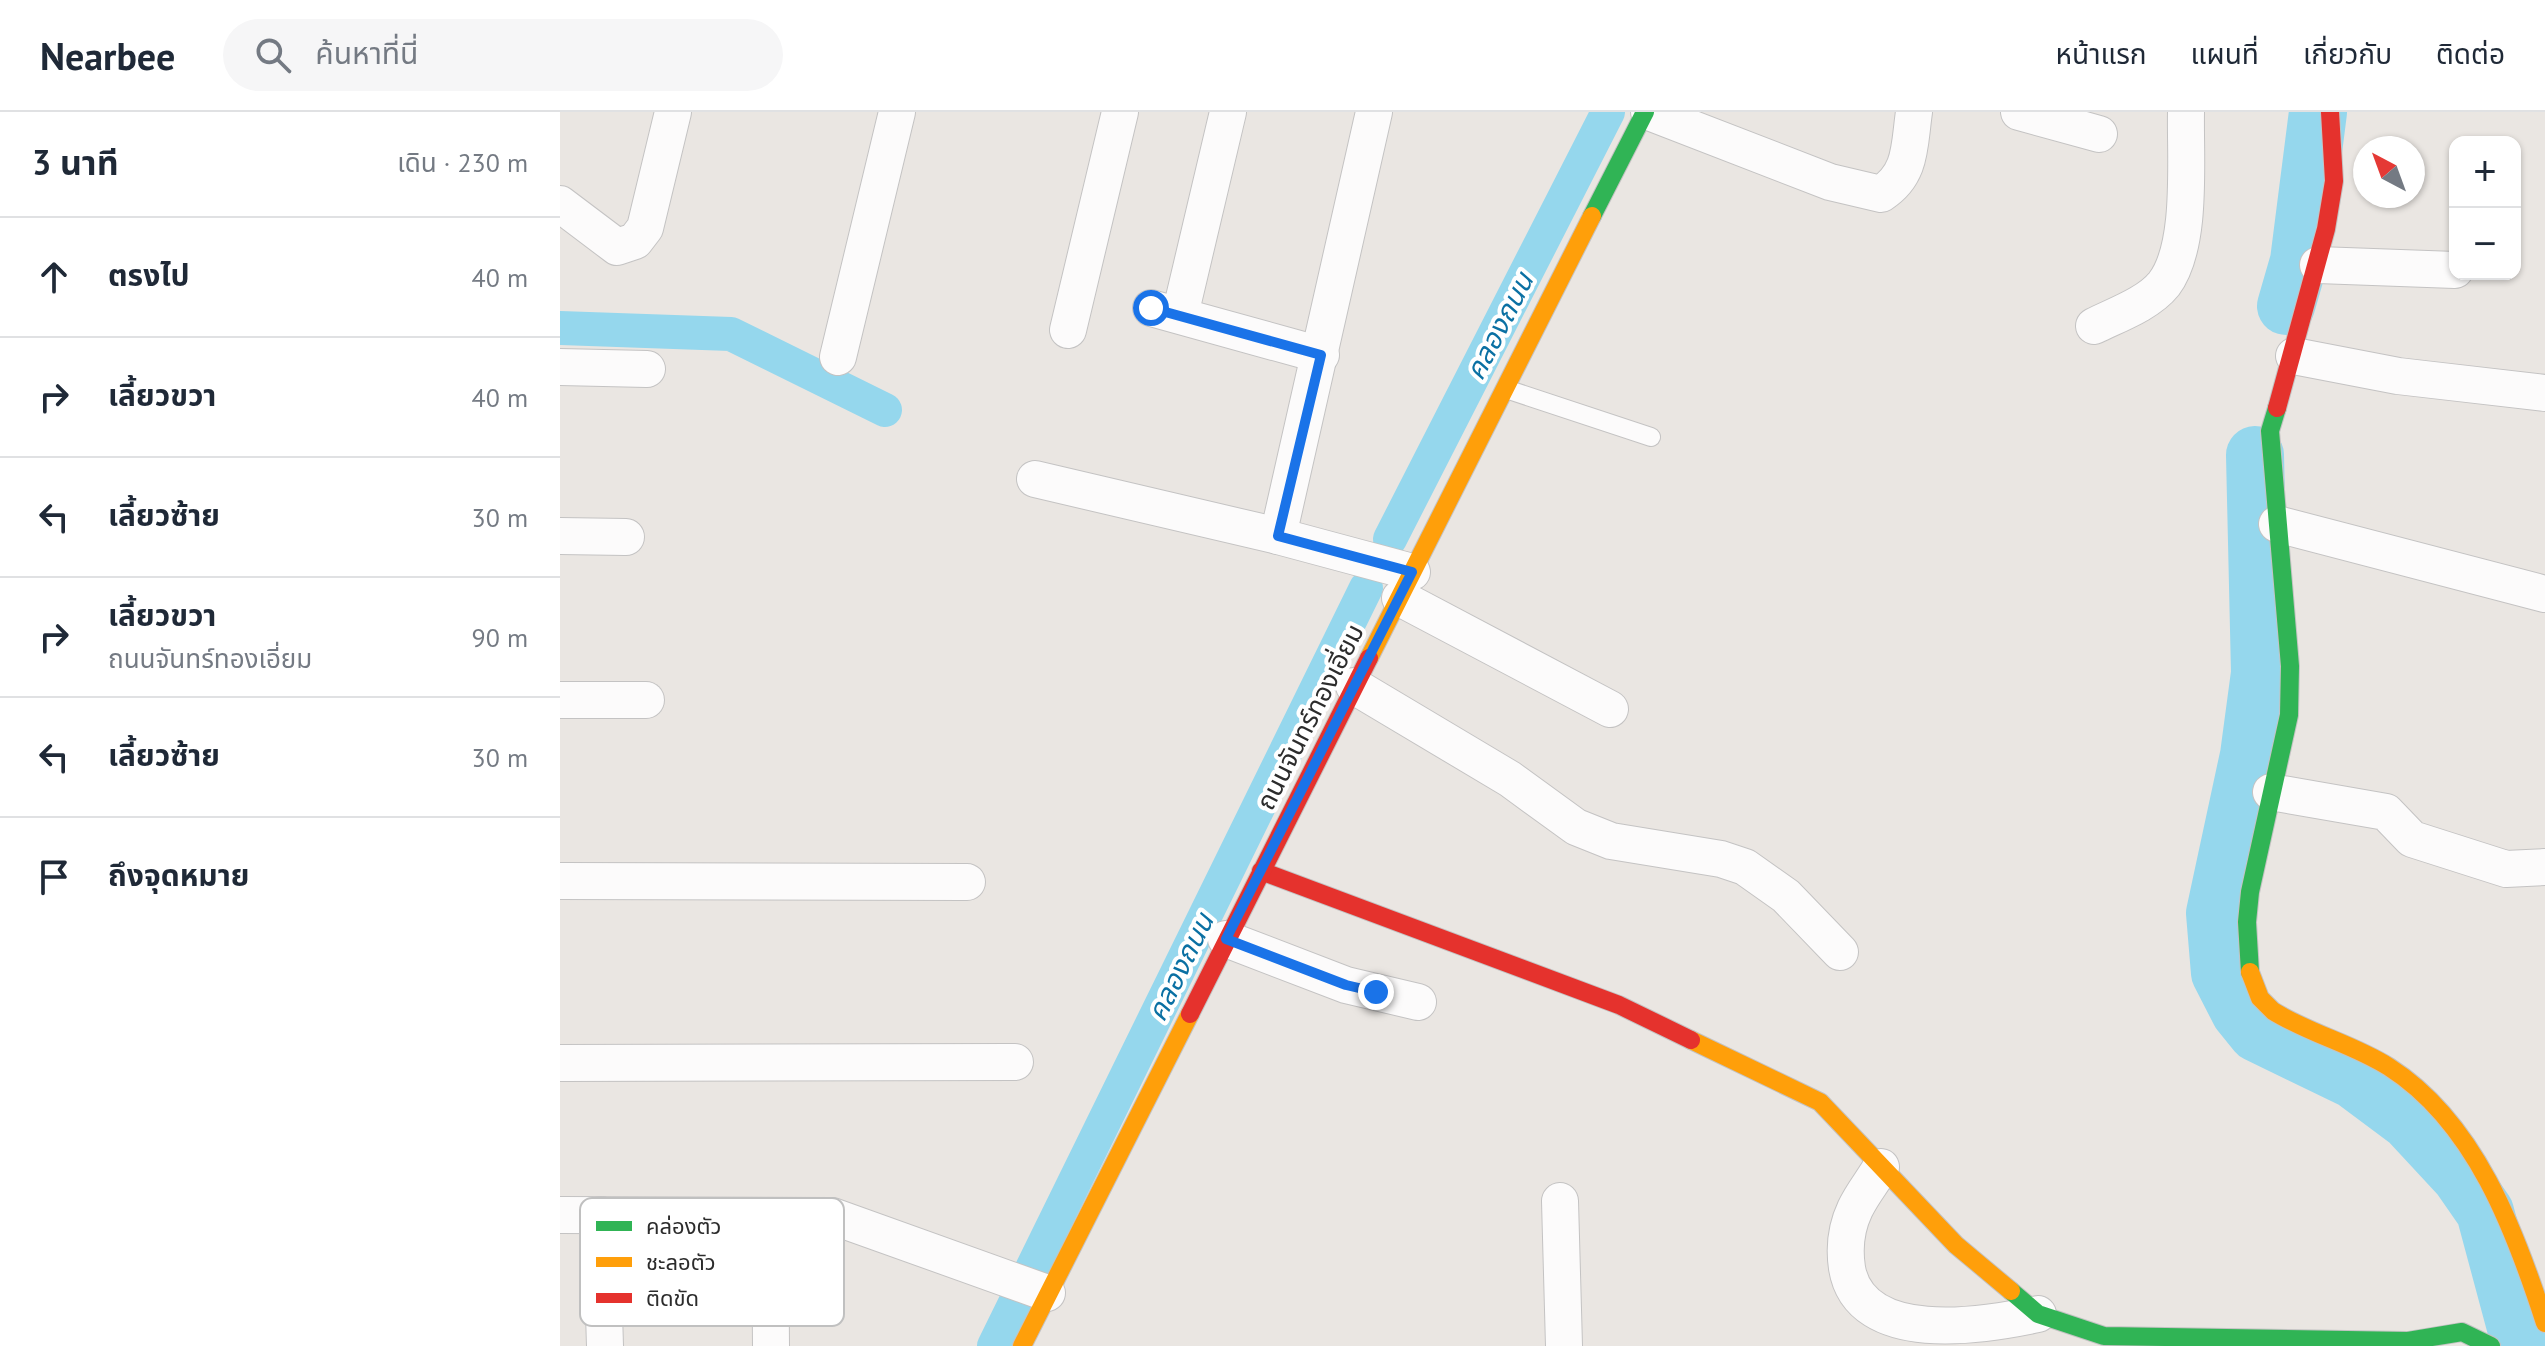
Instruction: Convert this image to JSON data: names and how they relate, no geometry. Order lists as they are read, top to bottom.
{
  "streets": {
    "street": ["ถนนจันทร์ทองเอี่ยม"]
  },
  "water": ["คลองถนน"],
  "legend": ["คล่องตัว", "ชะลอตัว", "ติดขัด"],
  "north": "top left",
  "page": {
    "header": "Nearbee",
    "search": "ค้นหาที่นี่",
    "nav": [
      "หน้าแรก",
      "แผนที่",
      "เกี่ยวกับ",
      "ติดต่อ"
    ],
    "heading": ["3 นาที", "เดิน · 230 m"],
    "map_buttons": ["+", "−"],
    "list": [
      ["ตรงไป", "40 m"],
      ["เลี้ยวขวา", "40 m"],
      ["เลี้ยวซ้าย", "30 m"],
      ["เลี้ยวขวา", "ถนนจันทร์ทองเอี่ยม", "90 m"],
      ["เลี้ยวซ้าย", "30 m"],
      "ถึงจุดหมาย"
    ]
  }
}
